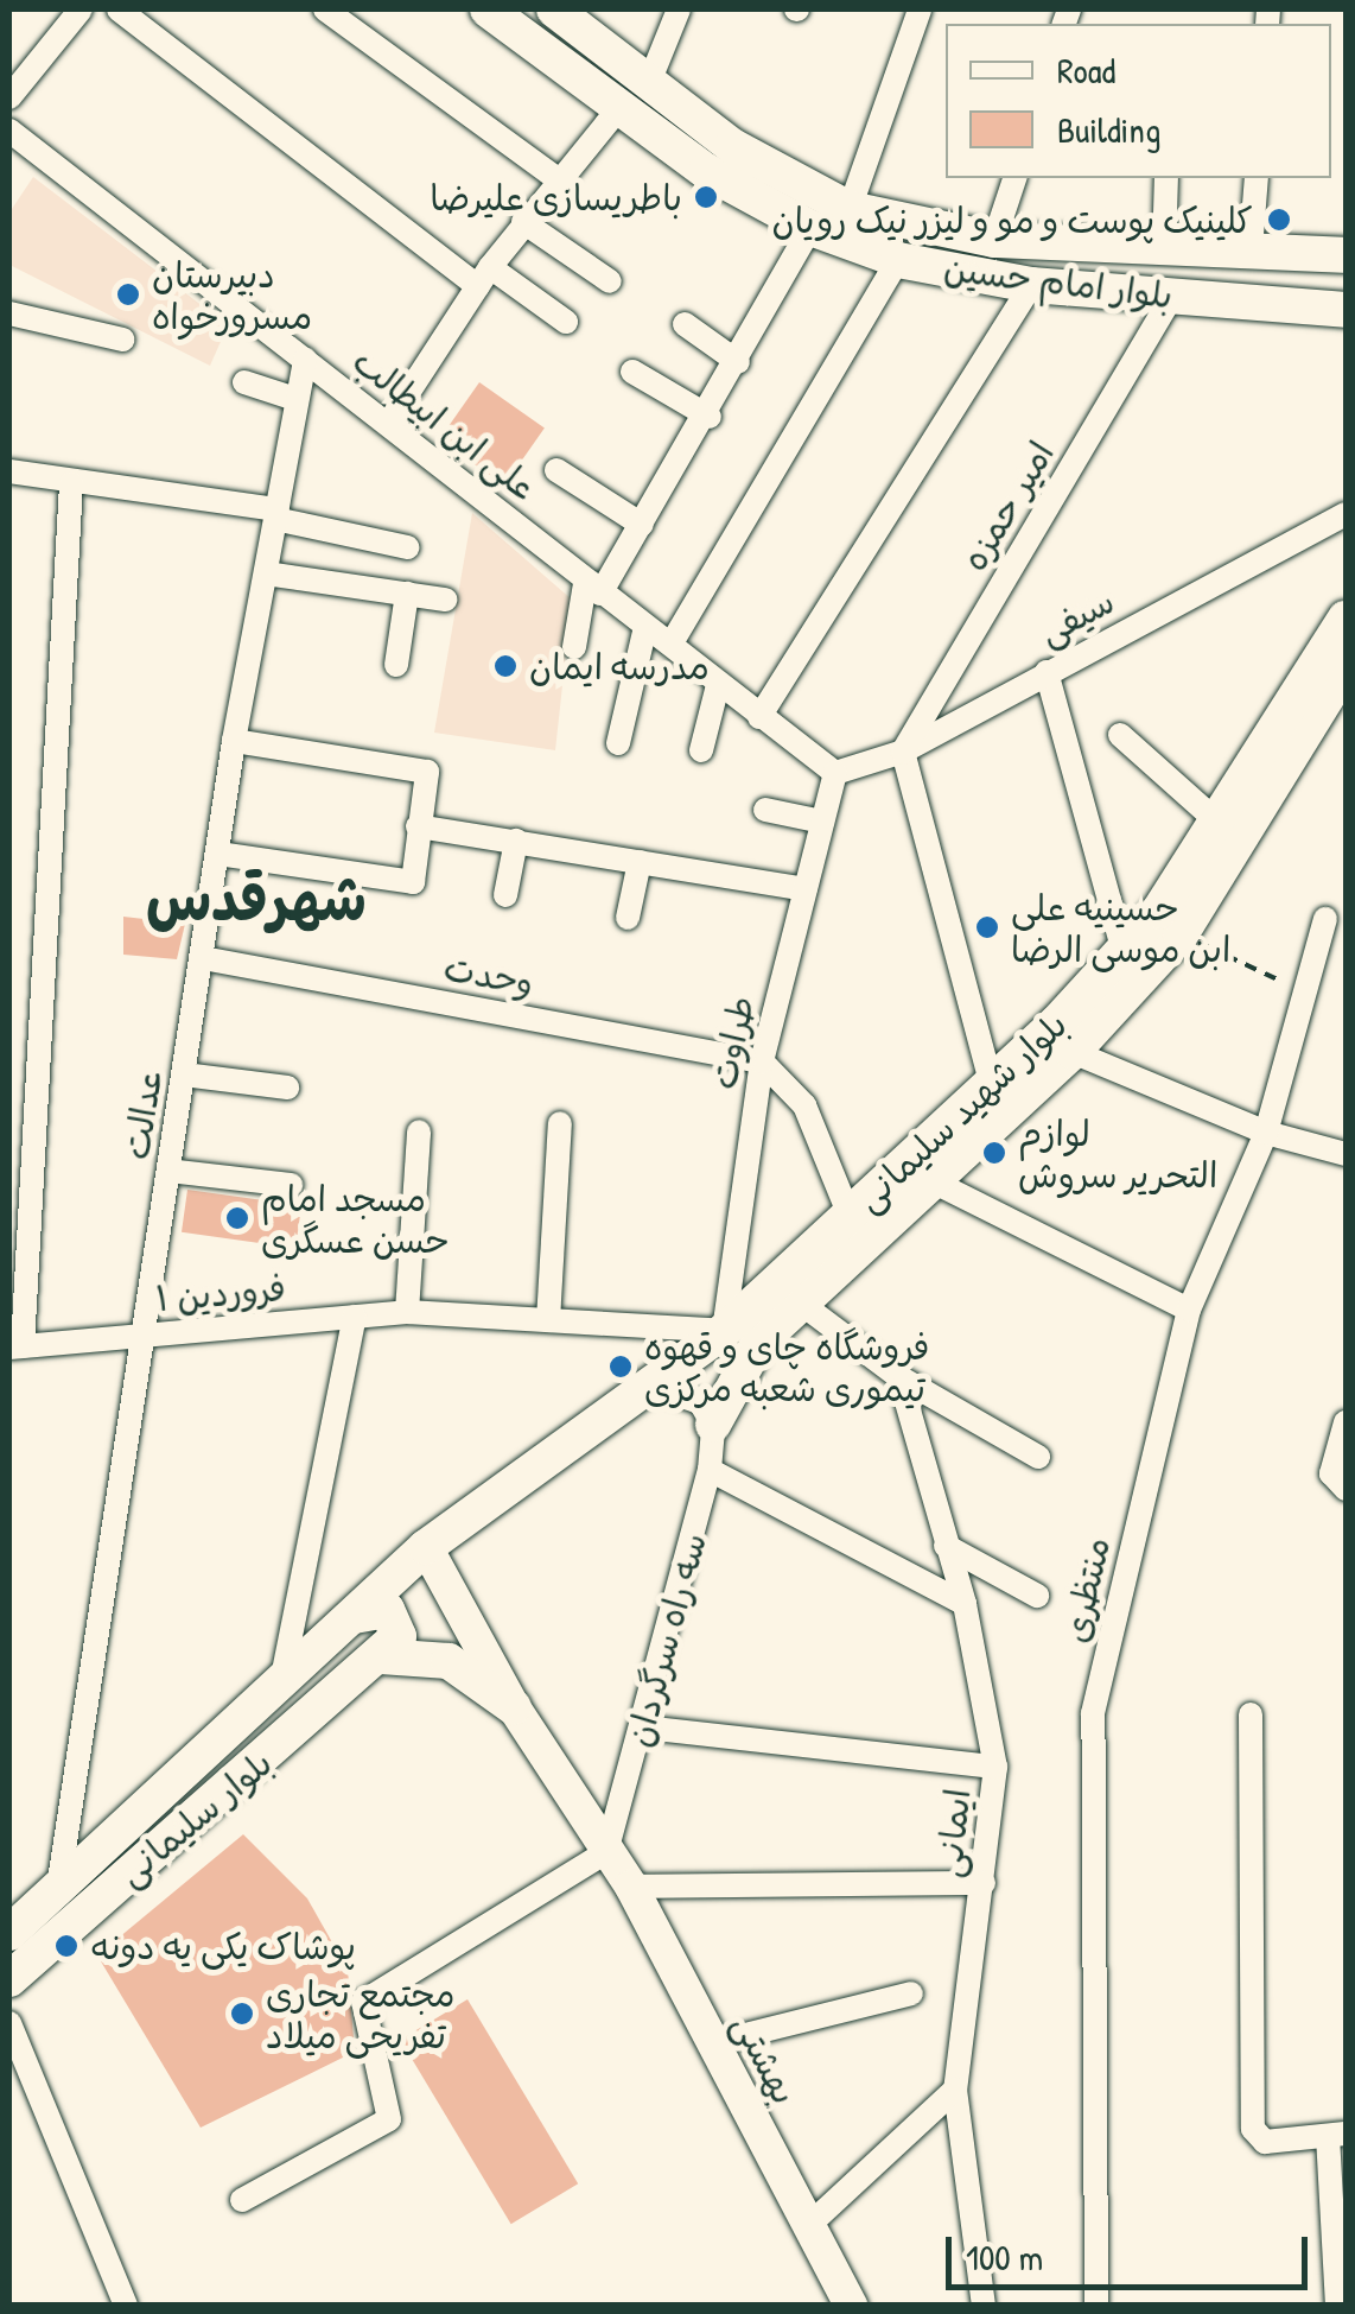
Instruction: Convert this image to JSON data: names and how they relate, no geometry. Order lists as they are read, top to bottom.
{
  "streets": {
    "main road": ["بلوار امام حسین", "بلوار شهید سلیمانی", "بلوار سلیمانی"],
    "street": [
      "علی ابن ابیطالب",
      "امیر حمزه",
      "سیفی",
      "وحدت",
      "طراوت",
      "عدالت",
      "فروردین ۱",
      "منتظری",
      "سه راه سرگردان",
      "ایمانی",
      "بهشتی"
    ]
  },
  "crossings": [
    ["بلوار امام حسین", "امیر حمزه"],
    ["علی ابن ابیطالب", "سیفی"],
    ["علی ابن ابیطالب", "طراوت"],
    ["علی ابن ابیطالب", "عدالت"],
    ["امیر حمزه", "سیفی"],
    ["سیفی", "طراوت"],
    ["وحدت", "طراوت"],
    ["وحدت", "عدالت"],
    ["طراوت", "بلوار شهید سلیمانی"],
    ["طراوت", "فروردین ۱"],
    ["بلوار شهید سلیمانی", "فروردین ۱"],
    ["بلوار شهید سلیمانی", "سه راه سرگردان"],
    ["عدالت", "فروردین ۱"],
    ["عدالت", "بلوار سلیمانی"],
    ["سه راه سرگردان", "بهشتی"]
  ],
  "districts": ["شهرقدس"],
  "places": [
    "باطریسازی علیرضا",
    "کلینیک پوست و مو و لیزر نیک رویان",
    "دبیرستان مسرورخواه",
    "مدرسه ایمان",
    "حسینیه علی ابن موسی الرضا",
    "لوازم التحریر سروش",
    "مسجد امام حسن عسگری",
    "فروشگاه چای و قهوه تیموری شعبه مرکزی",
    "پوشاک یکی یه دونه",
    "مجتمع تجاری تفریحی میلاد"
  ],
  "legend": ["Road", "Building"],
  "scale_bar": "100 m"
}
